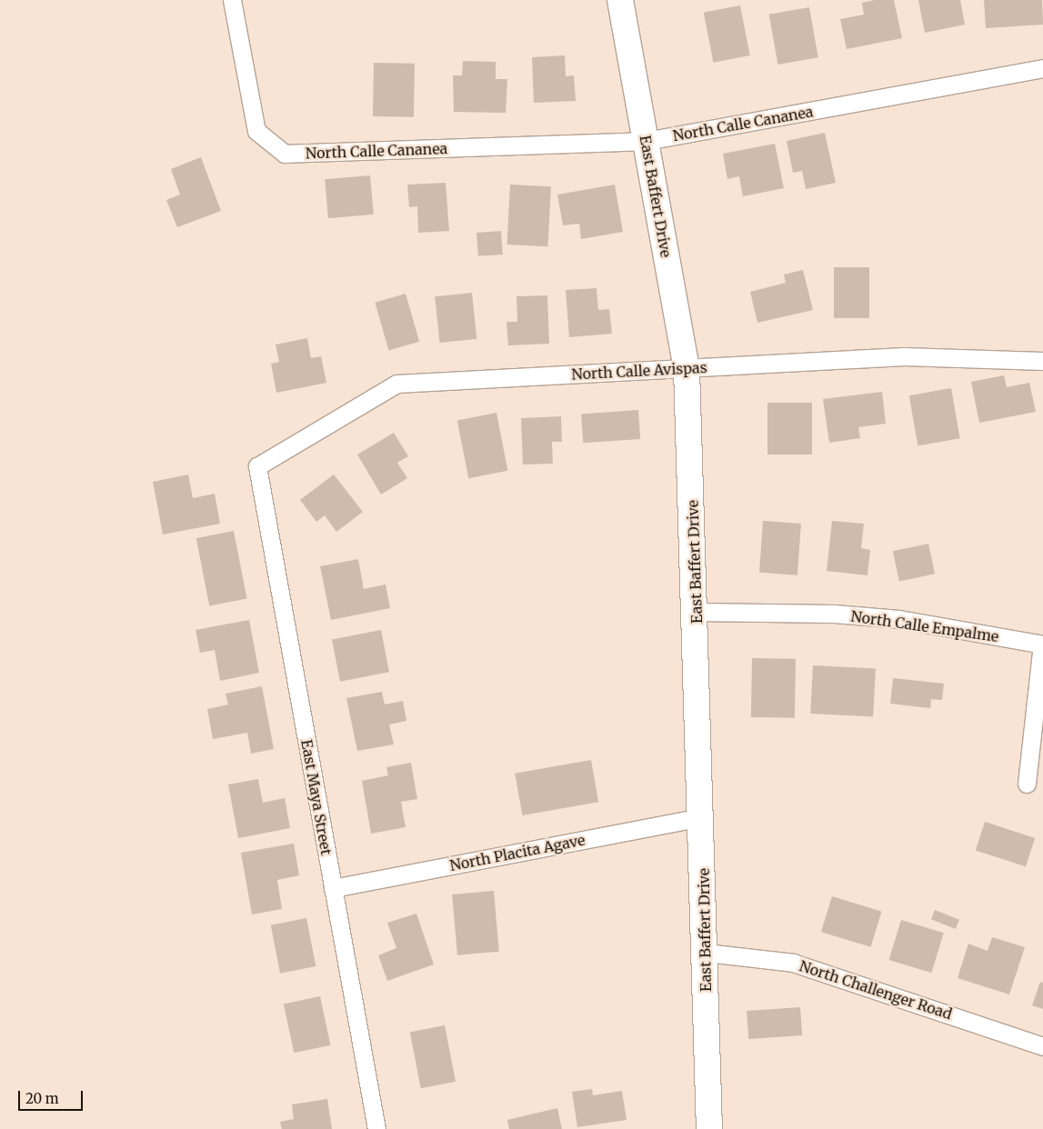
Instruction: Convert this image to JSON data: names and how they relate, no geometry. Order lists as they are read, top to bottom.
{
  "streets": {
    "street": [
      "North Calle Cananea",
      "East Baffert Drive",
      "North Calle Avispas",
      "North Calle Empalme",
      "East Maya Street",
      "North Placita Agave",
      "North Challenger Road"
    ]
  },
  "crossings": [
    ["North Calle Cananea", "East Baffert Drive"],
    ["East Baffert Drive", "North Calle Avispas"],
    ["East Baffert Drive", "North Calle Empalme"],
    ["East Baffert Drive", "North Placita Agave"],
    ["East Baffert Drive", "North Challenger Road"],
    ["North Calle Avispas", "East Maya Street"],
    ["East Maya Street", "North Placita Agave"]
  ],
  "scale_bar": "20 m"
}
